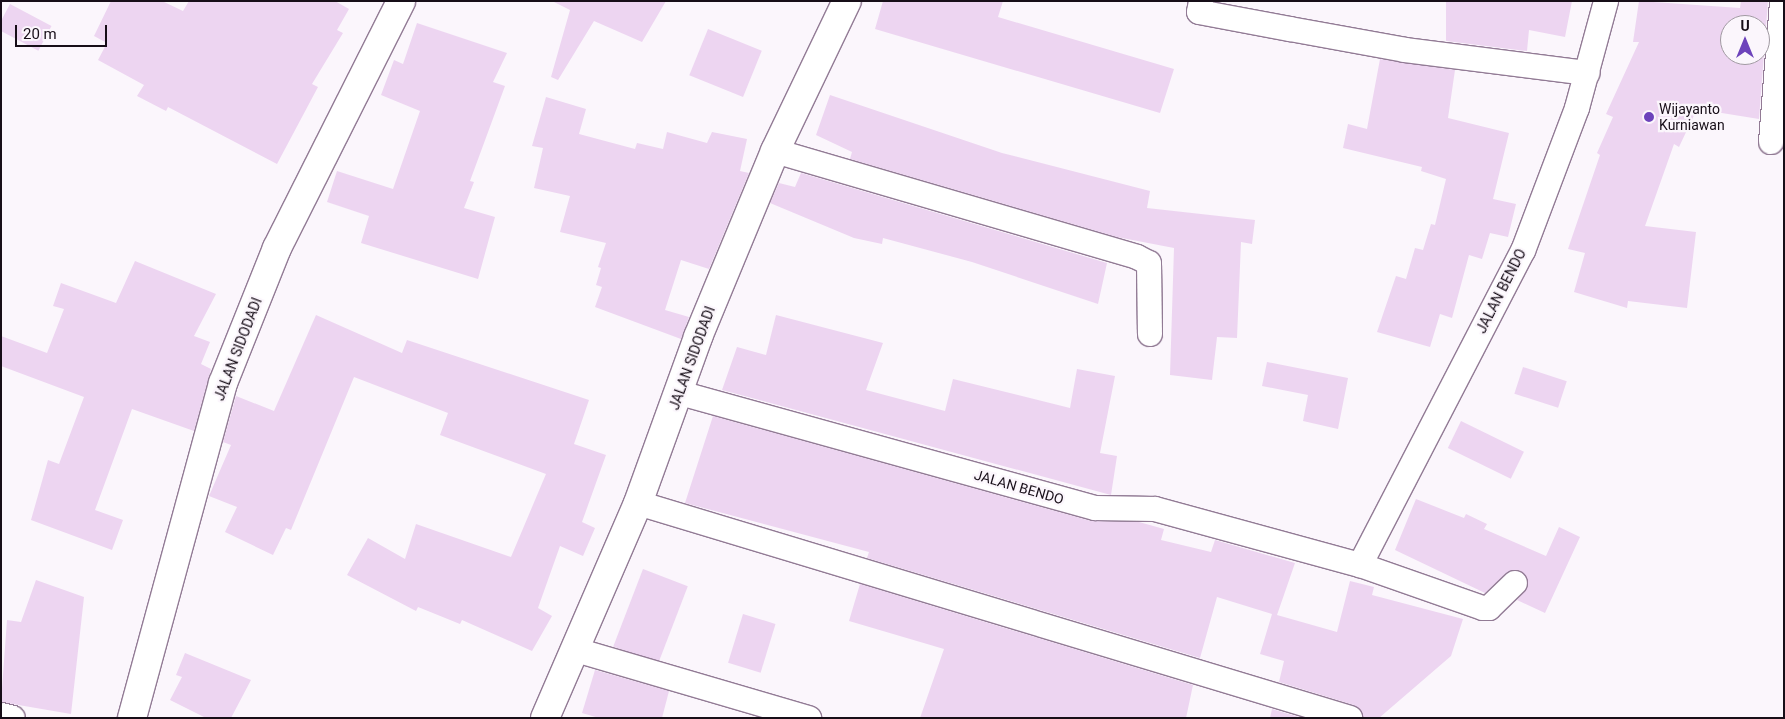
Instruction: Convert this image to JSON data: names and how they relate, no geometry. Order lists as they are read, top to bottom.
{
  "streets": {
    "street": ["JALAN BENDO", "JALAN SIDODADI"]
  },
  "crossings": [
    ["JALAN BENDO", "JALAN SIDODADI"]
  ],
  "places": ["Wijayanto Kurniawan"],
  "scale_bar": "20 m",
  "north": "top"
}
